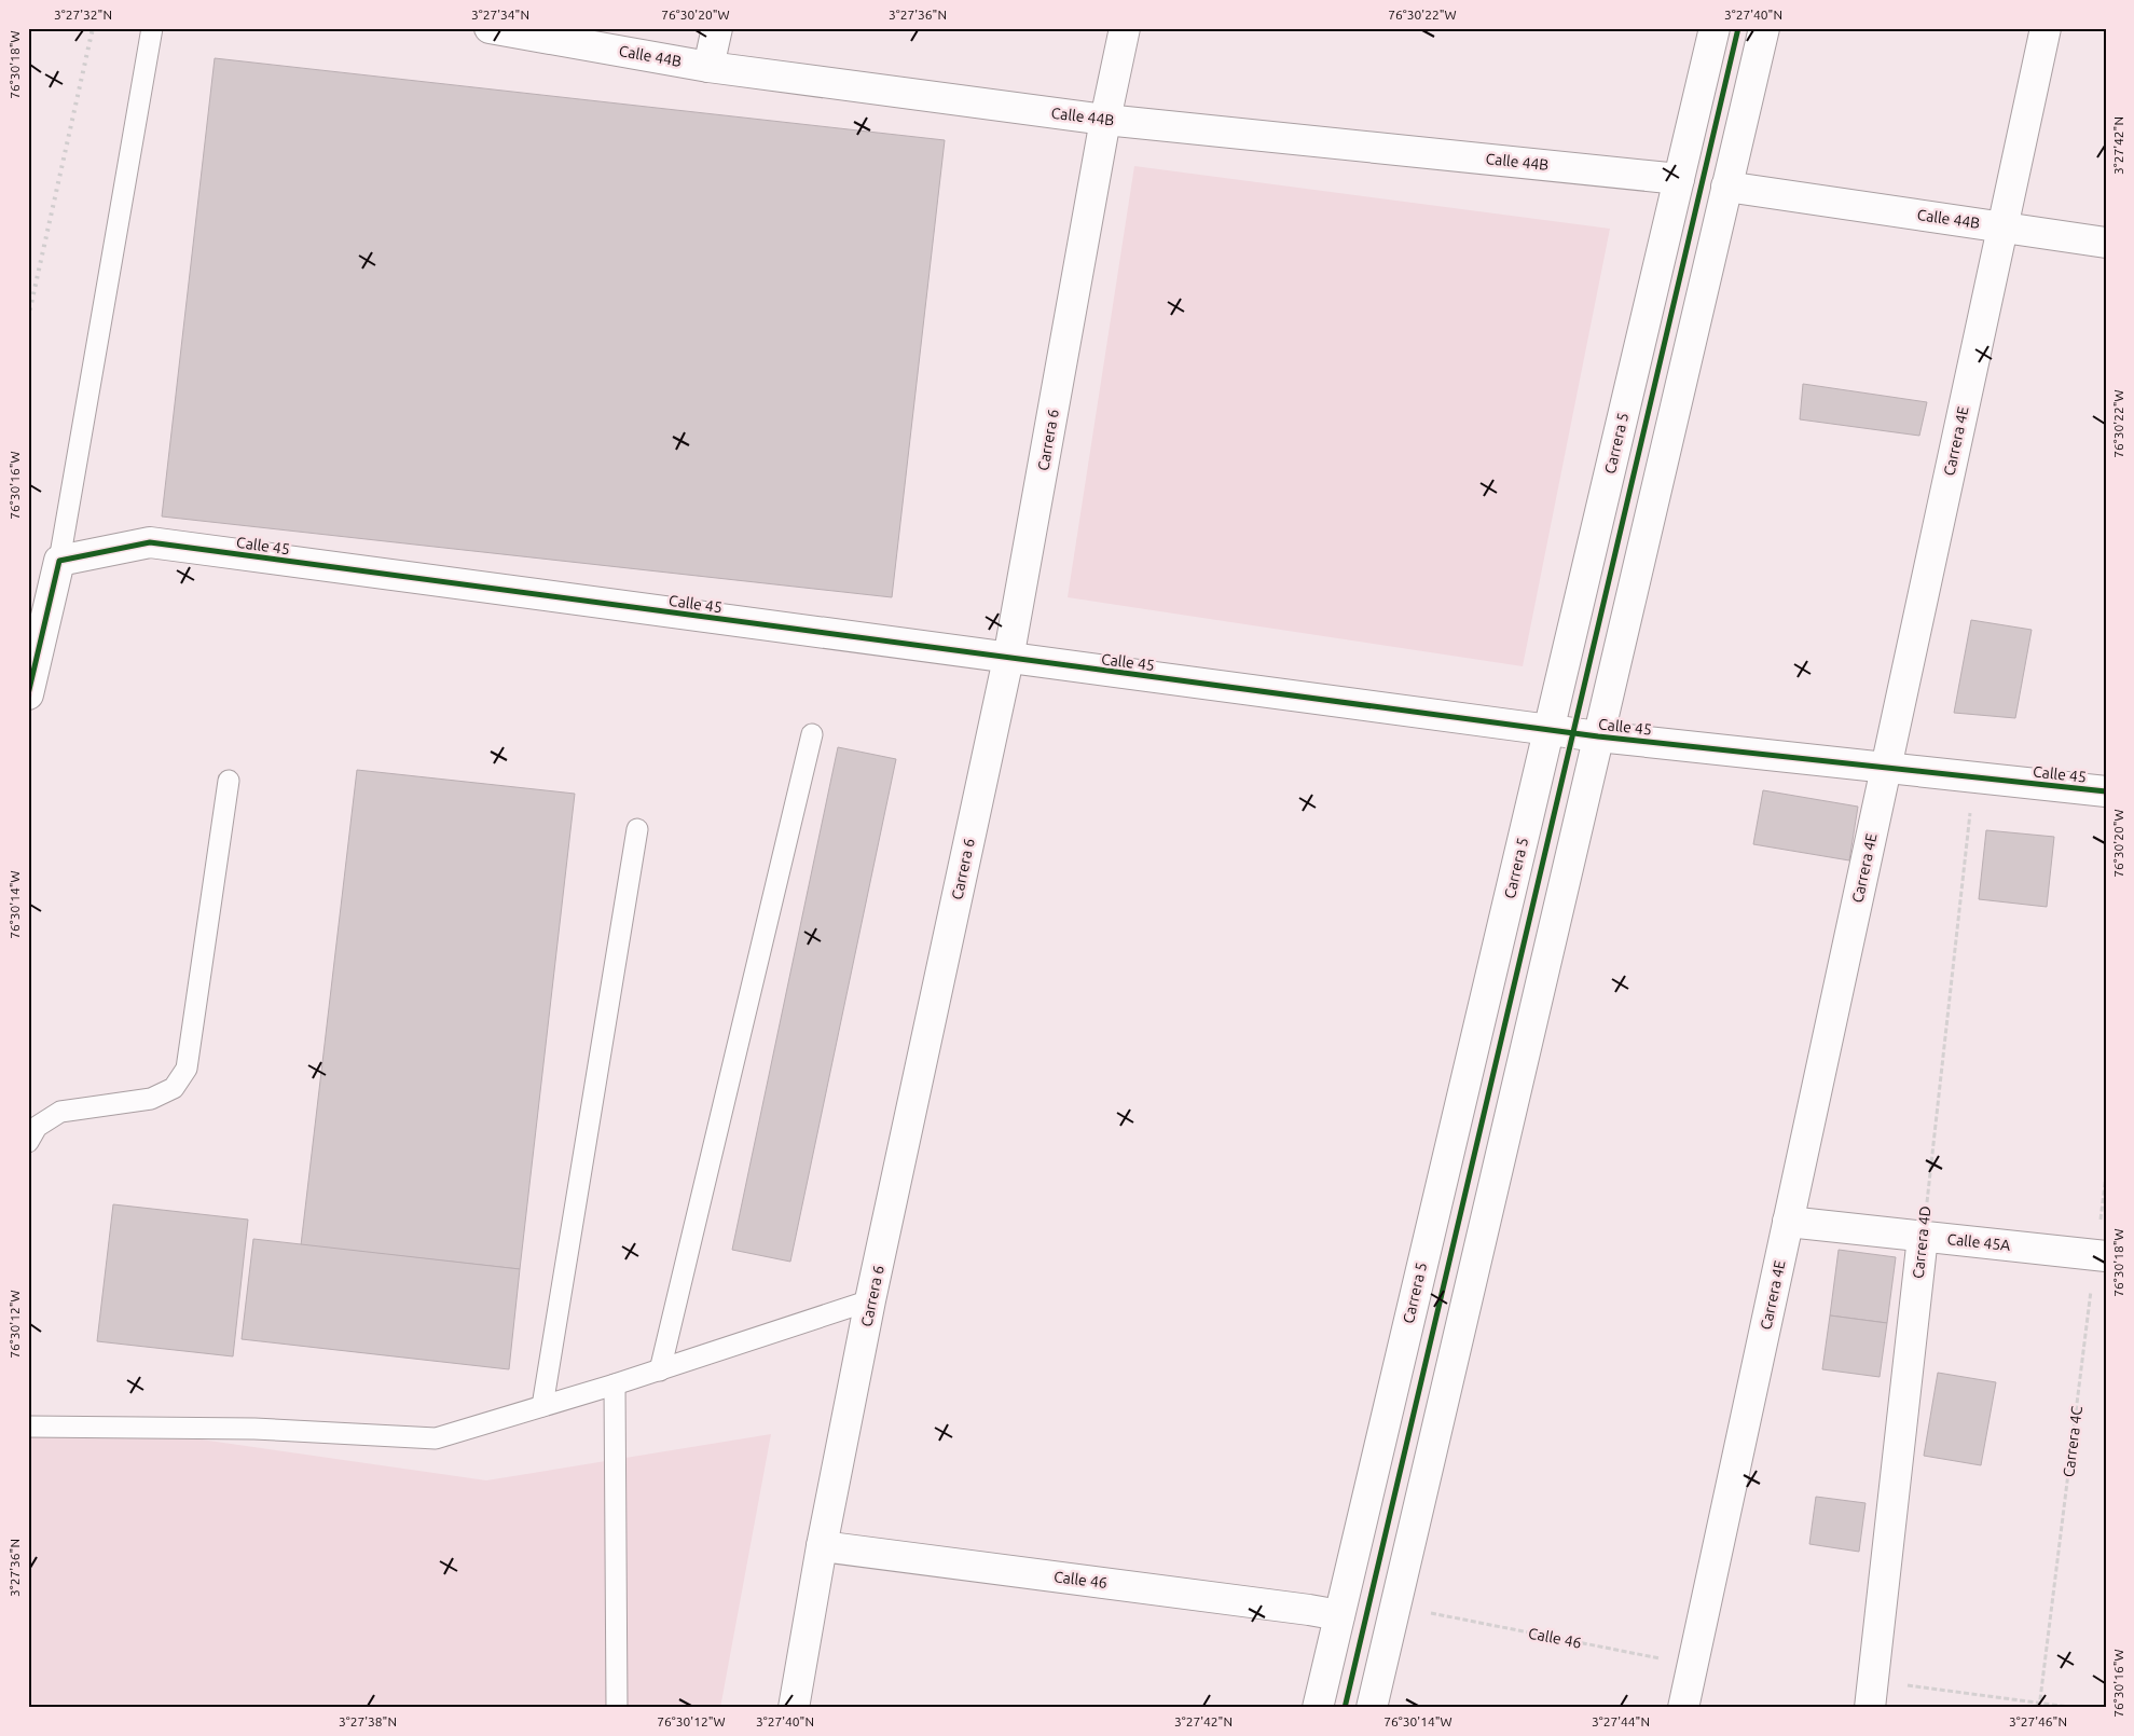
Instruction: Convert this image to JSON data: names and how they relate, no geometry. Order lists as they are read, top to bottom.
{
  "streets": {
    "street": [
      "Calle 44B",
      "Carrera 6",
      "Carrera 4E",
      "Carrera 5",
      "Calle 45",
      "Carrera 4D",
      "Calle 45A",
      "Calle 46"
    ],
    "path": ["Carrera 4C"]
  },
  "crossings": [
    ["Calle 44B", "Carrera 6"],
    ["Calle 44B", "Carrera 4E"],
    ["Calle 44B", "Carrera 5"],
    ["Carrera 6", "Calle 45"],
    ["Carrera 6", "Calle 46"],
    ["Carrera 4E", "Calle 45"],
    ["Carrera 4E", "Calle 45A"],
    ["Carrera 4E", "Calle 46"],
    ["Carrera 5", "Calle 45"],
    ["Carrera 5", "Calle 46"],
    ["Calle 45", "Carrera 4D"],
    ["Carrera 4D", "Calle 45A"],
    ["Calle 45A", "Carrera 4C"]
  ],
  "coordinates": [
    "3°27'32\"N",
    "3°27'34\"N",
    "76°30'20\"W",
    "3°27'36\"N",
    "76°30'22\"W",
    "3°27'40\"N",
    "76°30'18\"W",
    "3°27'42\"N",
    "76°30'16\"W",
    "76°30'14\"W",
    "76°30'12\"W",
    "3°27'38\"N",
    "3°27'44\"N",
    "3°27'46\"N"
  ]
}
